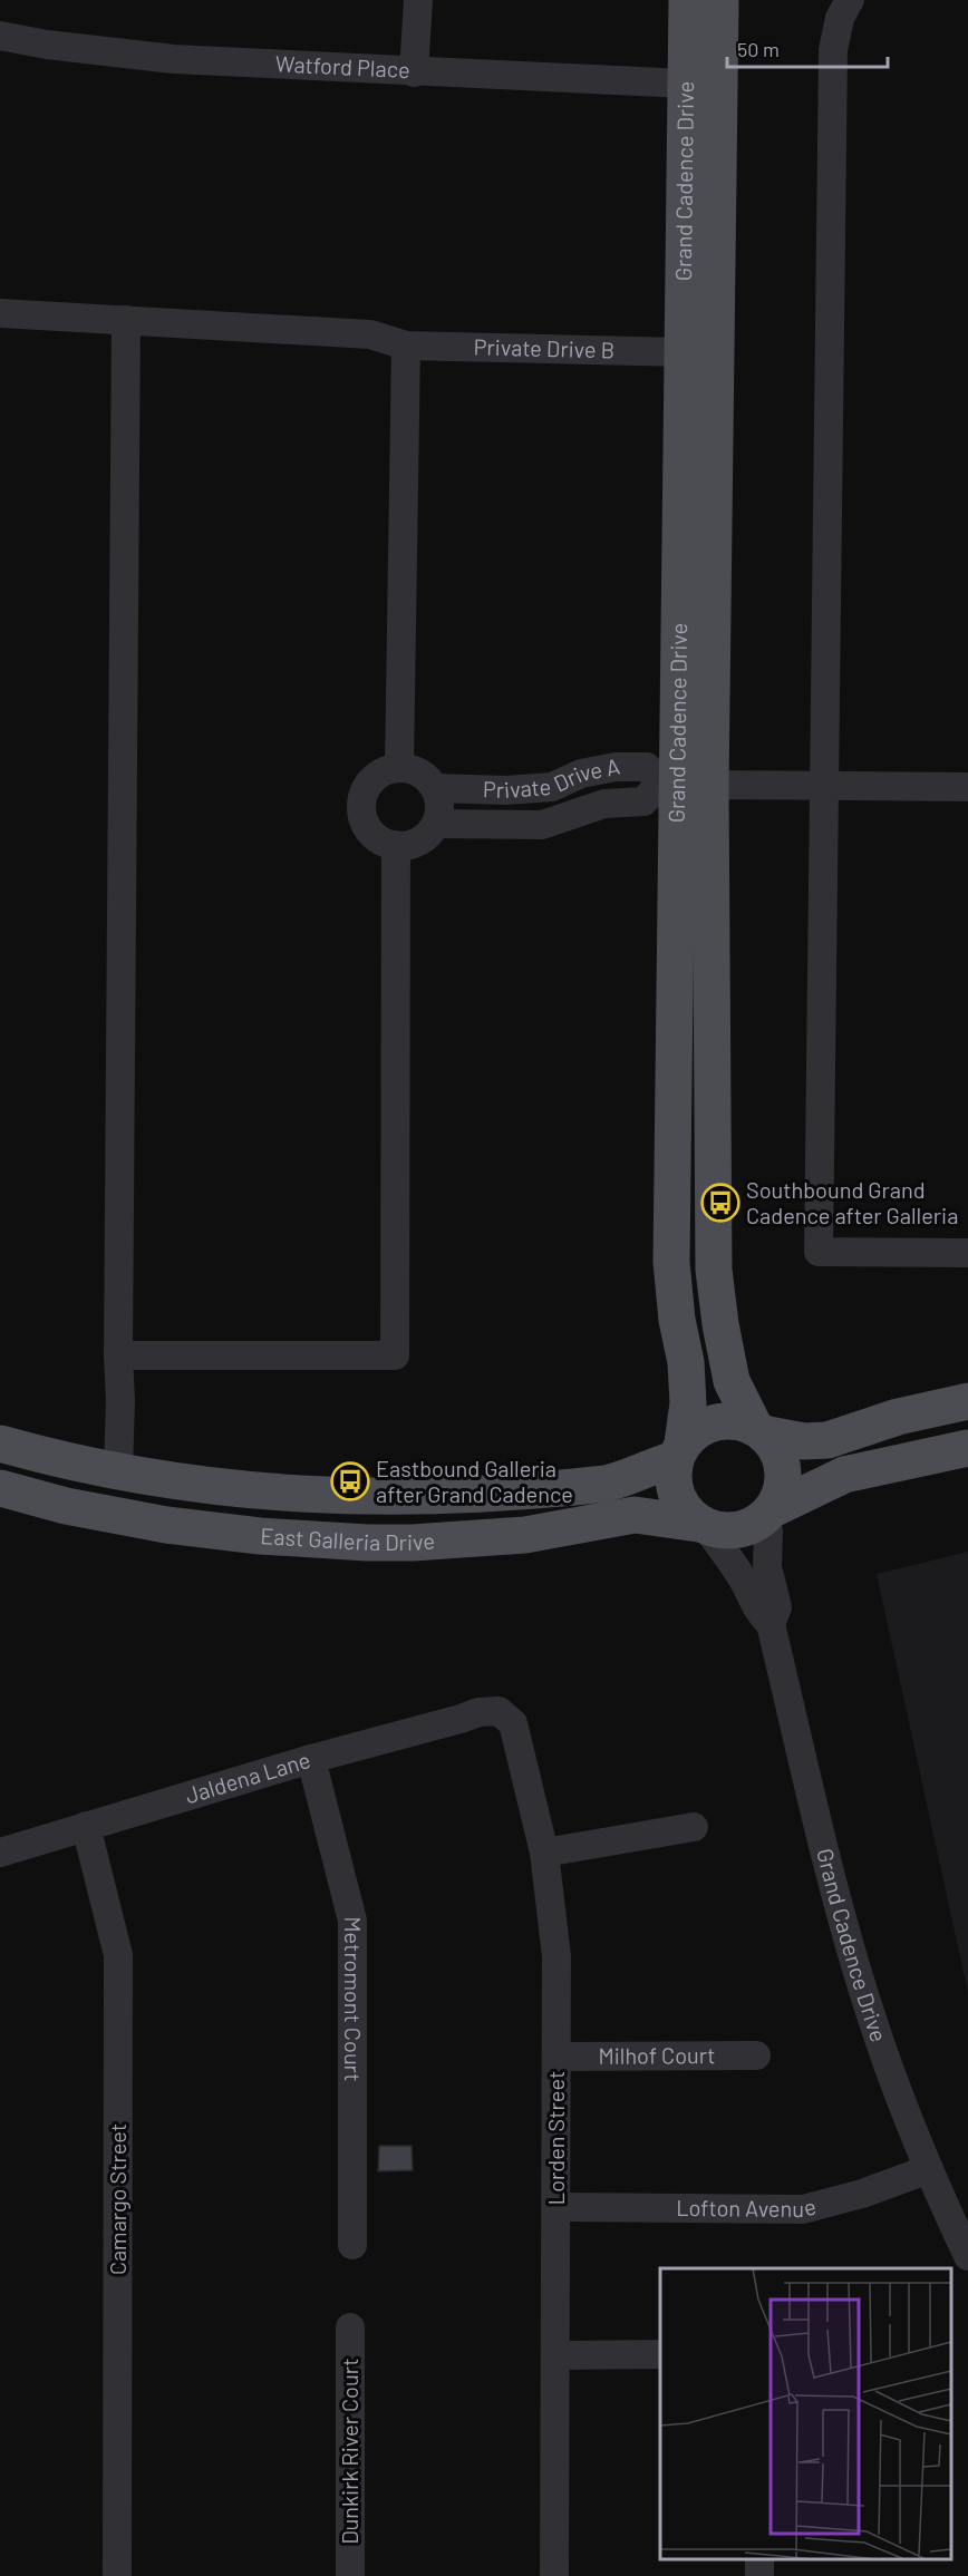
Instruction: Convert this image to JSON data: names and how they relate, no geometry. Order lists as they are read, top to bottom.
{
  "streets": {
    "main road": ["Grand Cadence Drive", "East Galleria Drive"],
    "street": [
      "Watford Place",
      "Private Drive B",
      "Private Drive A",
      "Jaldena Lane",
      "Metromont Court",
      "Milhof Court",
      "Lorden Street",
      "Camargo Street",
      "Lofton Avenue",
      "Dunkirk River Court"
    ]
  },
  "crossings": [
    ["Watford Place", "Grand Cadence Drive"],
    ["Grand Cadence Drive", "Private Drive B"],
    ["Grand Cadence Drive", "Private Drive A"],
    ["Grand Cadence Drive", "East Galleria Drive"],
    ["Grand Cadence Drive", "Lofton Avenue"],
    ["Jaldena Lane", "Metromont Court"],
    ["Jaldena Lane", "Lorden Street"],
    ["Jaldena Lane", "Camargo Street"],
    ["Milhof Court", "Lorden Street"],
    ["Lorden Street", "Lofton Avenue"]
  ],
  "places": {
    "bus stop": ["Southbound Grand Cadence after Galleria", "Eastbound Galleria after Grand Cadence"]
  },
  "scale_bar": "50 m"
}
